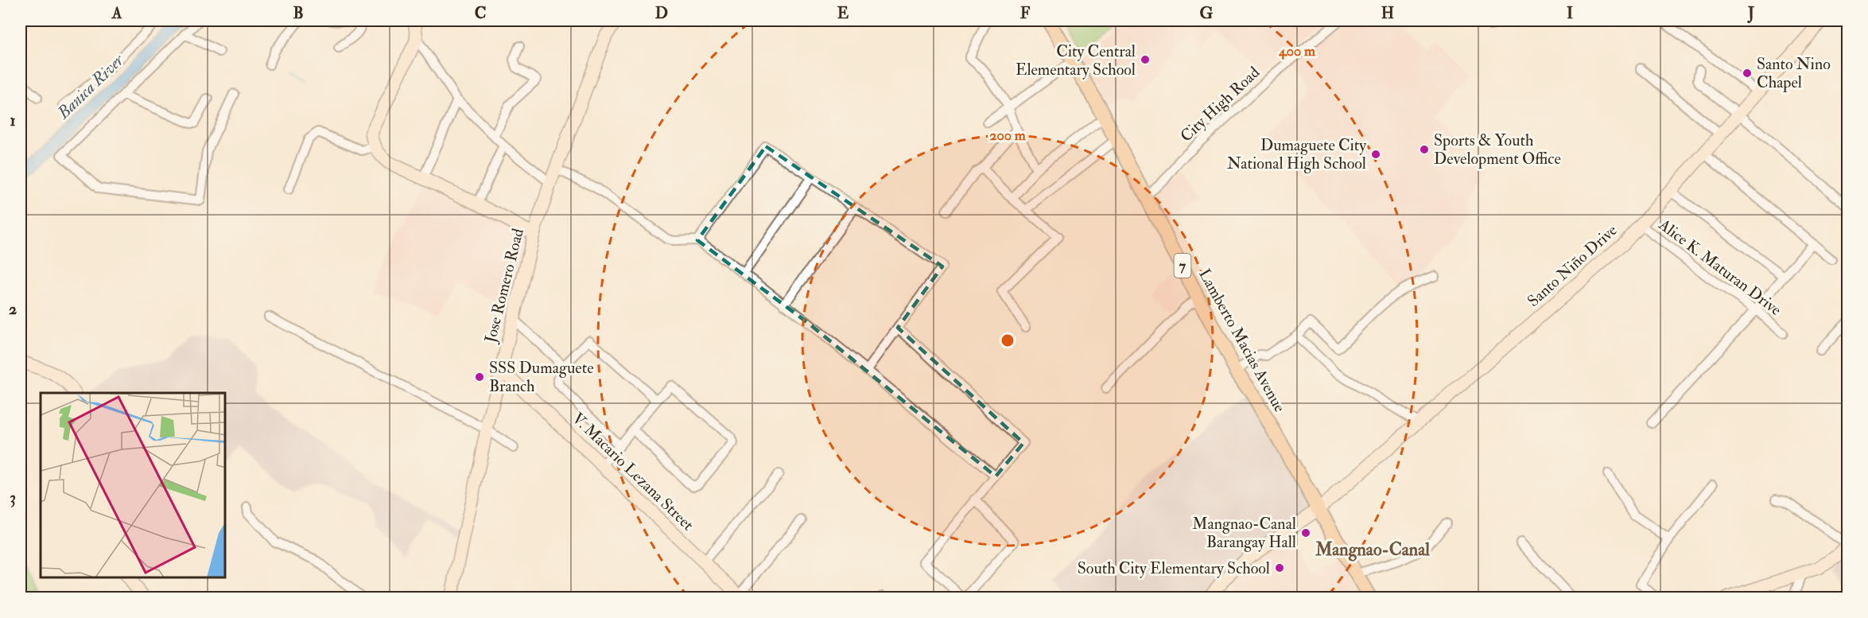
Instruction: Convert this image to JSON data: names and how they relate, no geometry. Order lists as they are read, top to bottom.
{
  "streets": {
    "main road": ["7", "Lamberto Macias Avenue"],
    "street": [
      "City High Road",
      "Santo Niño Drive",
      "Alice K. Maturan Drive",
      "Jose Romero Road",
      "V. Macario Lezana Street"
    ]
  },
  "crossings": [
    ["City High Road", "Lamberto Macias Avenue"],
    ["Santo Niño Drive", "Alice K. Maturan Drive"],
    ["Santo Niño Drive", "Lamberto Macias Avenue"],
    ["Jose Romero Road", "V. Macario Lezana Street"]
  ],
  "districts": ["Mangnao-Canal"],
  "water": ["Banica River"],
  "places": [
    "City Central Elementary School",
    "Santo Nino Chapel",
    "Sports & Youth Development Office",
    "Dumaguete City National High School",
    "SSS Dumaguete Branch",
    "Mangnao-Canal Barangay Hall",
    "South City Elementary School"
  ],
  "grid": {
    "columns": [
      "A",
      "B",
      "C",
      "D",
      "E",
      "F",
      "G",
      "H",
      "I",
      "J"
    ],
    "rows": ["1", "2", "3"]
  },
  "rings": ["400 m", "200 m"]
}
